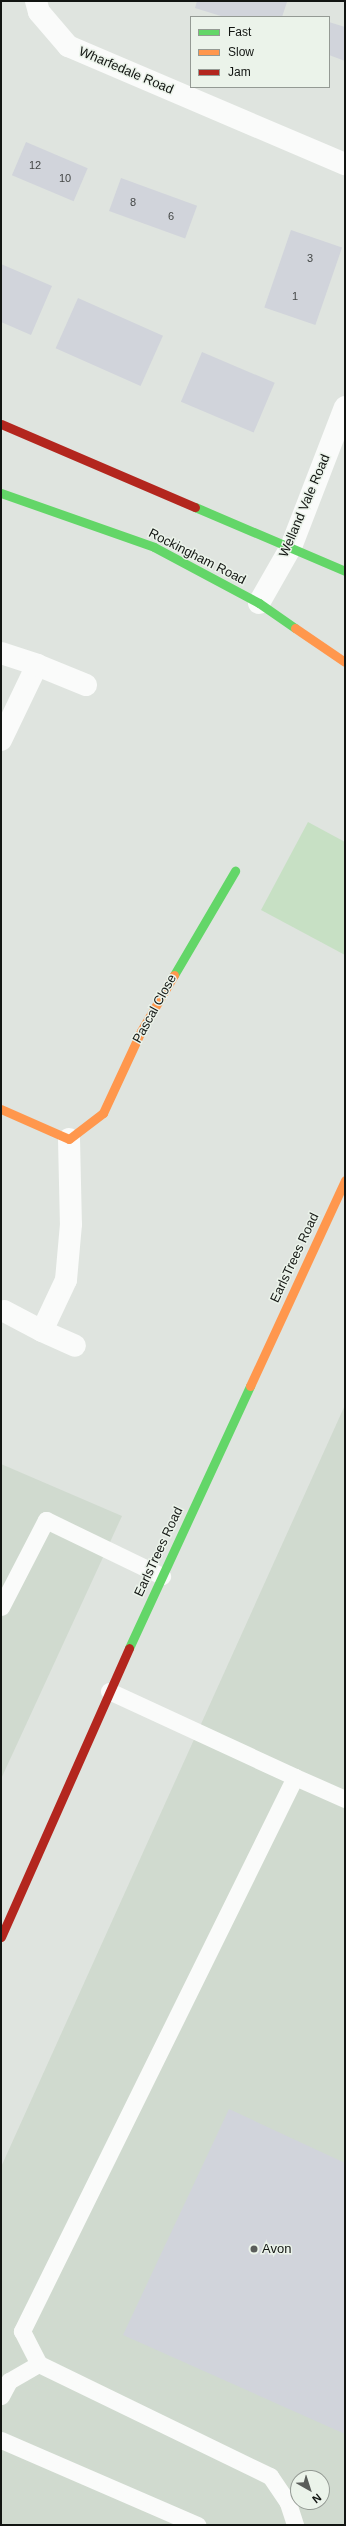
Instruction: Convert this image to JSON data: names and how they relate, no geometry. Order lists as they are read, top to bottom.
{
  "streets": {
    "street": [
      "Wharfedale Road",
      "Welland Vale Road",
      "Rockingham Road",
      "Pascal Close",
      "EarlsTrees Road"
    ]
  },
  "crossings": [
    ["Welland Vale Road", "Rockingham Road"]
  ],
  "places": ["Avon"],
  "house_numbers": [
    "12",
    "10",
    "8",
    "6",
    "3",
    "1"
  ],
  "legend": ["Fast", "Slow", "Jam"],
  "north": "bottom right"
}
